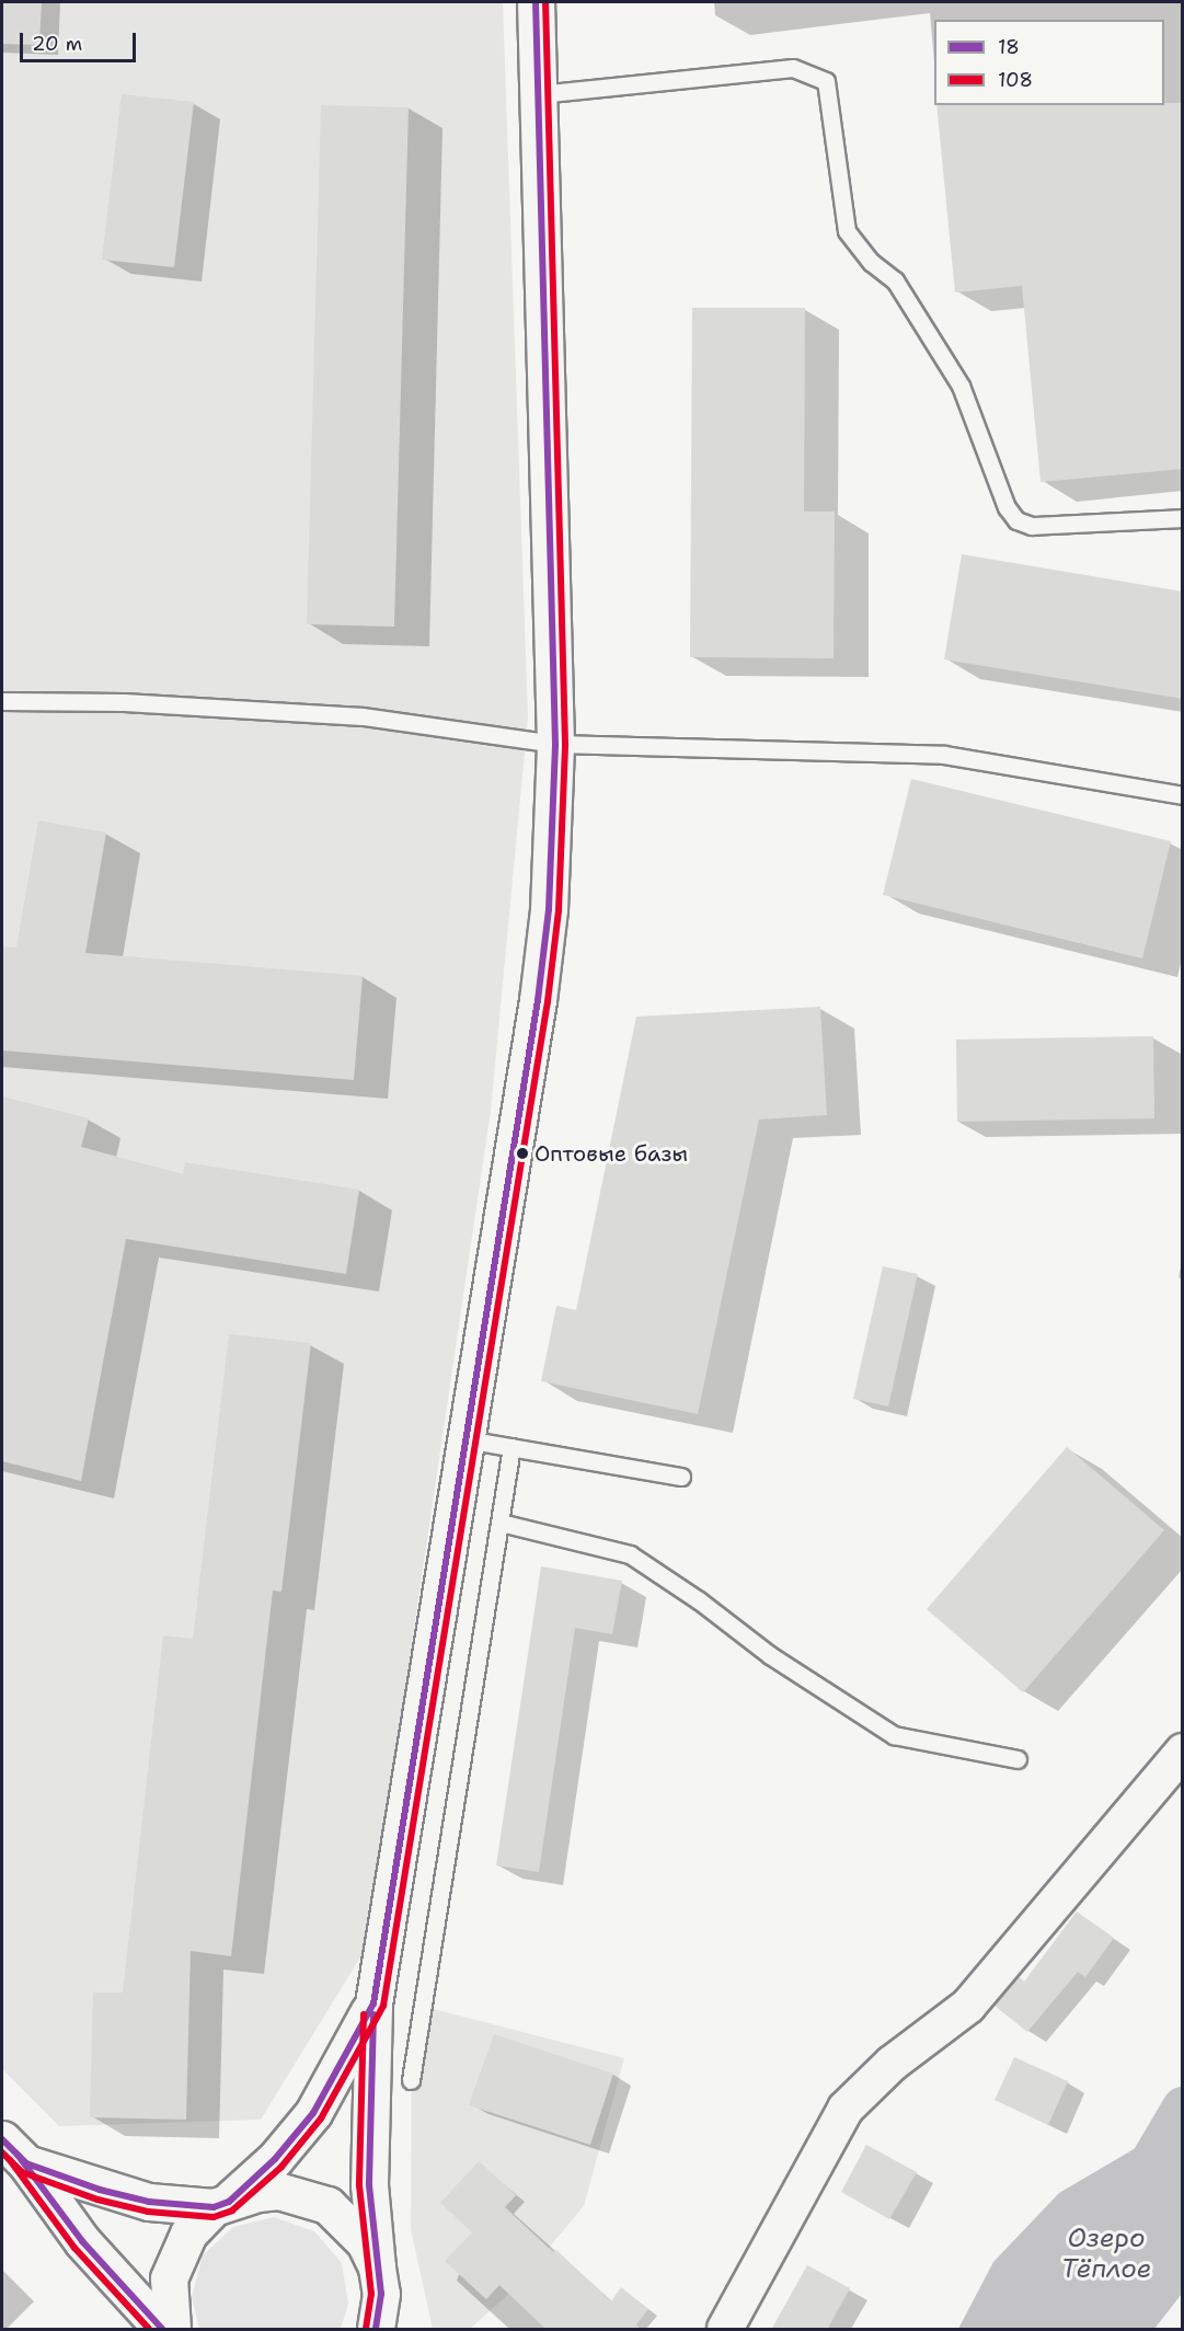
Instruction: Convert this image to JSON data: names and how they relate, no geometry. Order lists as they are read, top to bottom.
{
  "water": ["Озеро Тёплое"],
  "places": ["Оптовые базы"],
  "lines": ["transit line 18", "transit line 108"],
  "legend": ["18", "108"],
  "scale_bar": "20 m"
}
